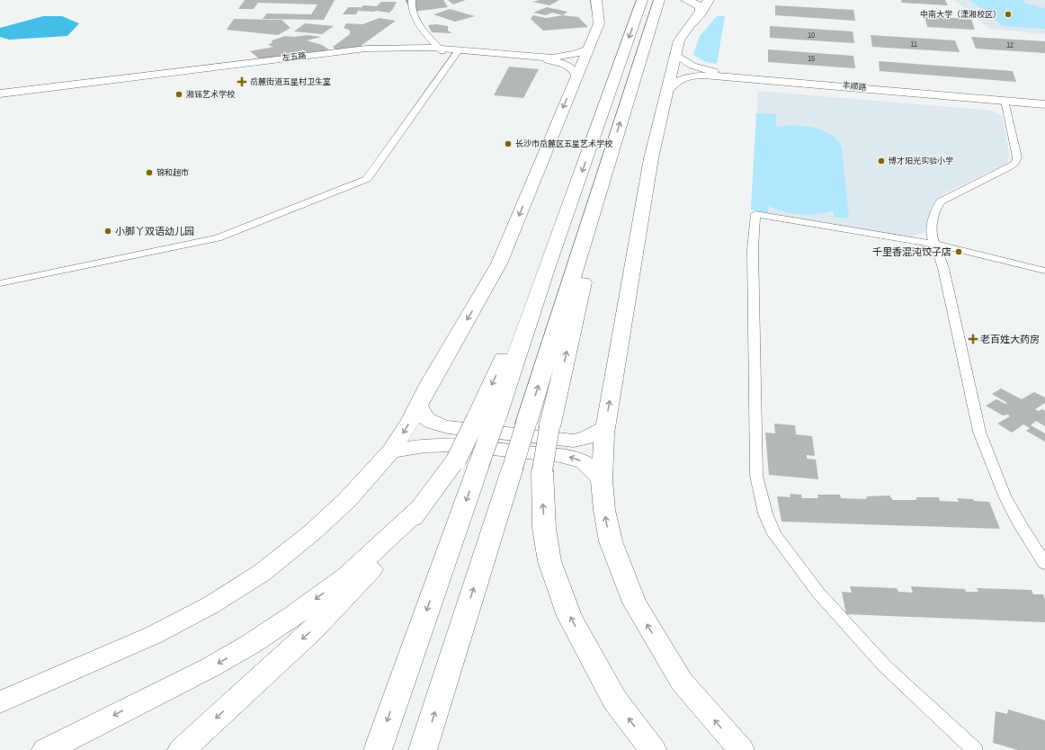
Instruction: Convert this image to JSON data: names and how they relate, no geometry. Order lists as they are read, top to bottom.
{
  "streets": {
    "main road": ["左五路", "丰顺路"]
  },
  "places": {
    "other": [
      "中南大学（潇湘校区）",
      "湘铭艺术学校",
      "长沙市岳麓区五星艺术学校",
      "博才阳光实验小学",
      "锦和超市",
      "小脚丫双语幼儿园",
      "千里香混沌饺子店"
    ],
    "health": ["岳麓街道五星村卫生室", "老百姓大药房"]
  },
  "house_numbers": [
    "10",
    "11",
    "12",
    "15"
  ]
}
